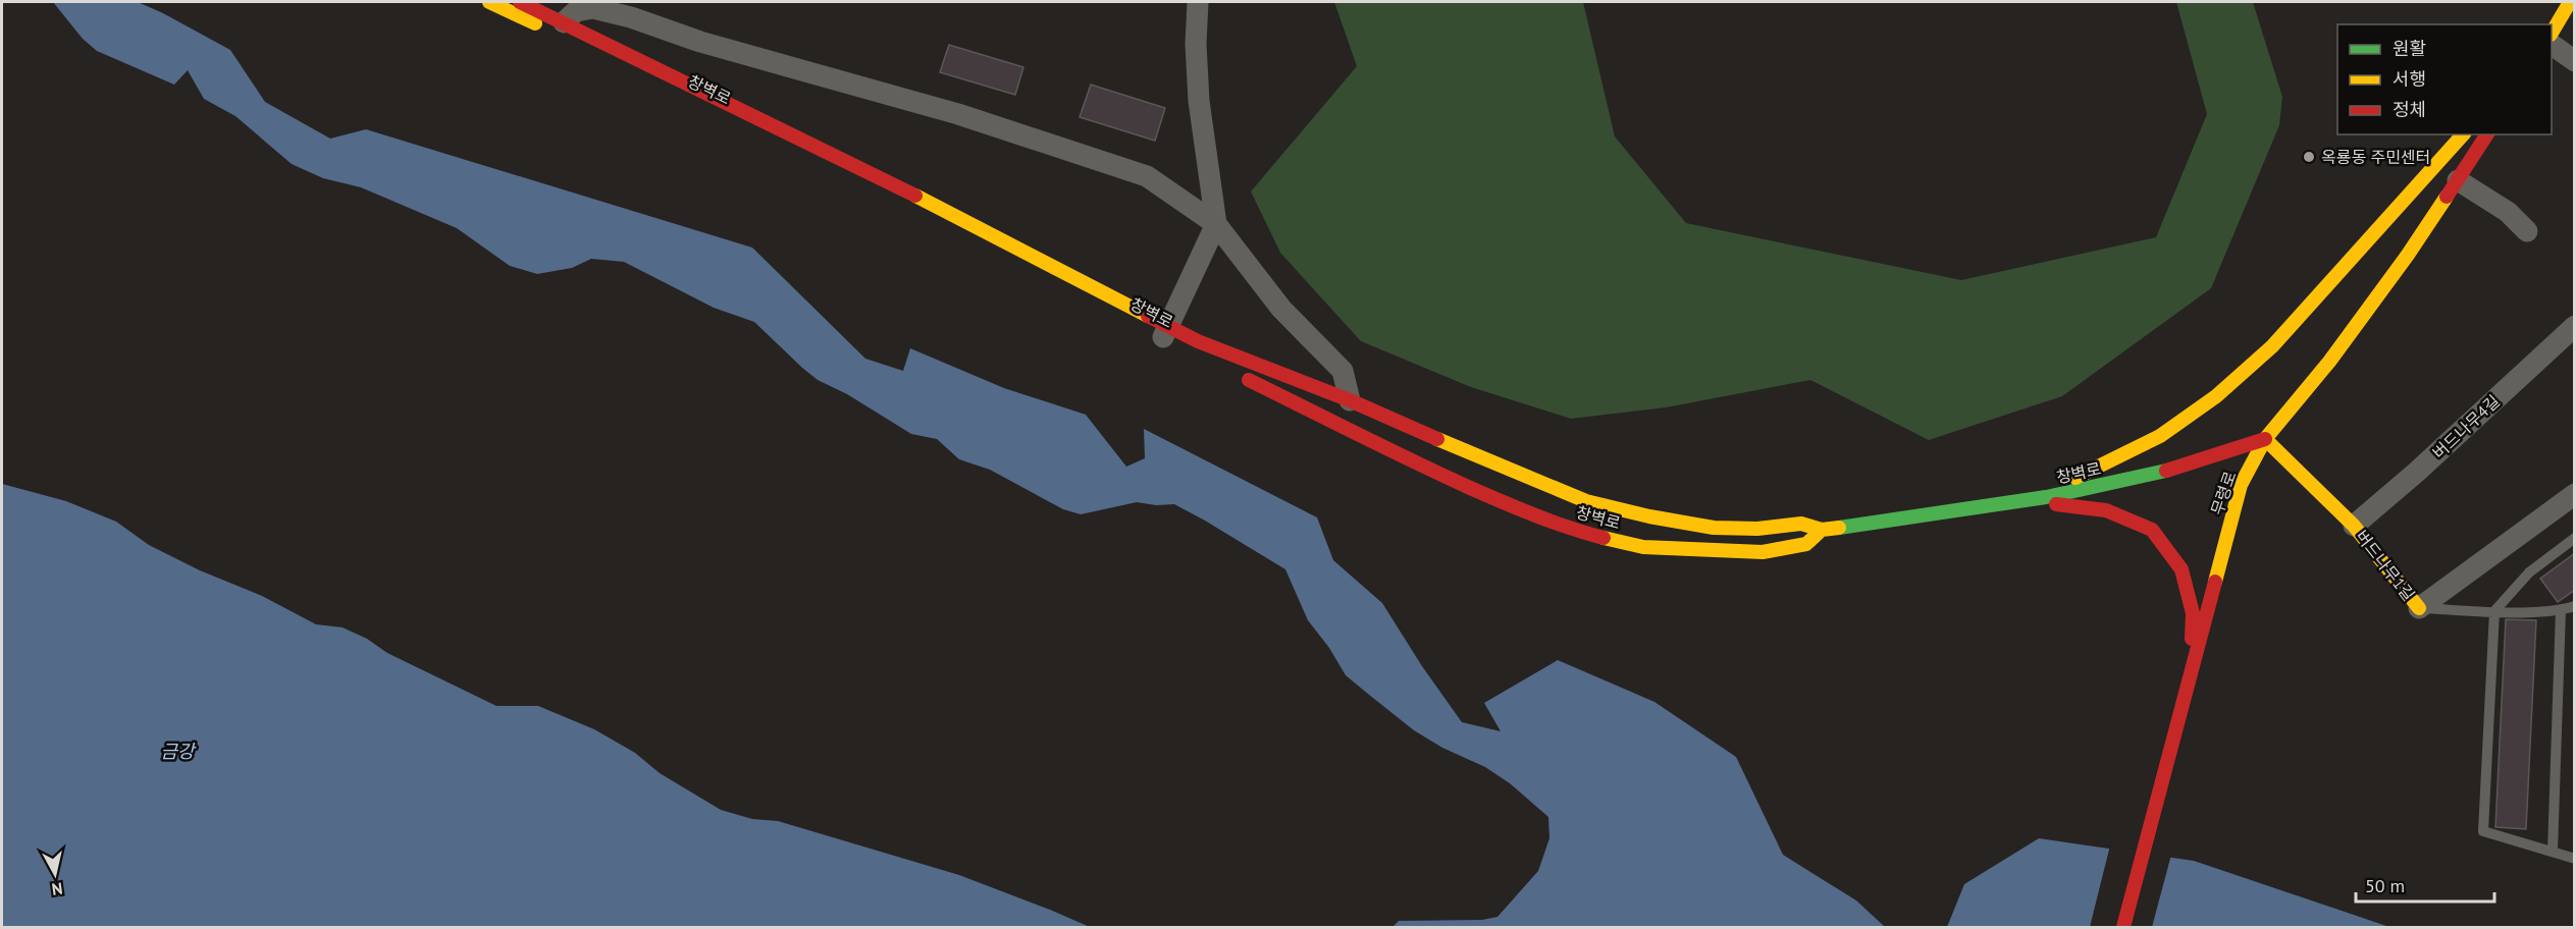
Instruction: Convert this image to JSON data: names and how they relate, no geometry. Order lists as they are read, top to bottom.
{
  "streets": {
    "main road": ["창벽로", "무령로", "버드나무1길"],
    "street": ["버드나무4길"]
  },
  "crossings": [
    ["창벽로", "무령로"],
    ["창벽로", "버드나무1길"],
    ["버드나무4길", "버드나무1길"],
    ["무령로", "버드나무1길"]
  ],
  "water": ["금강"],
  "places": ["옥룡동 주민센터"],
  "legend": ["원활", "서행", "정체"],
  "scale_bar": "50 m",
  "north": "bottom"
}
